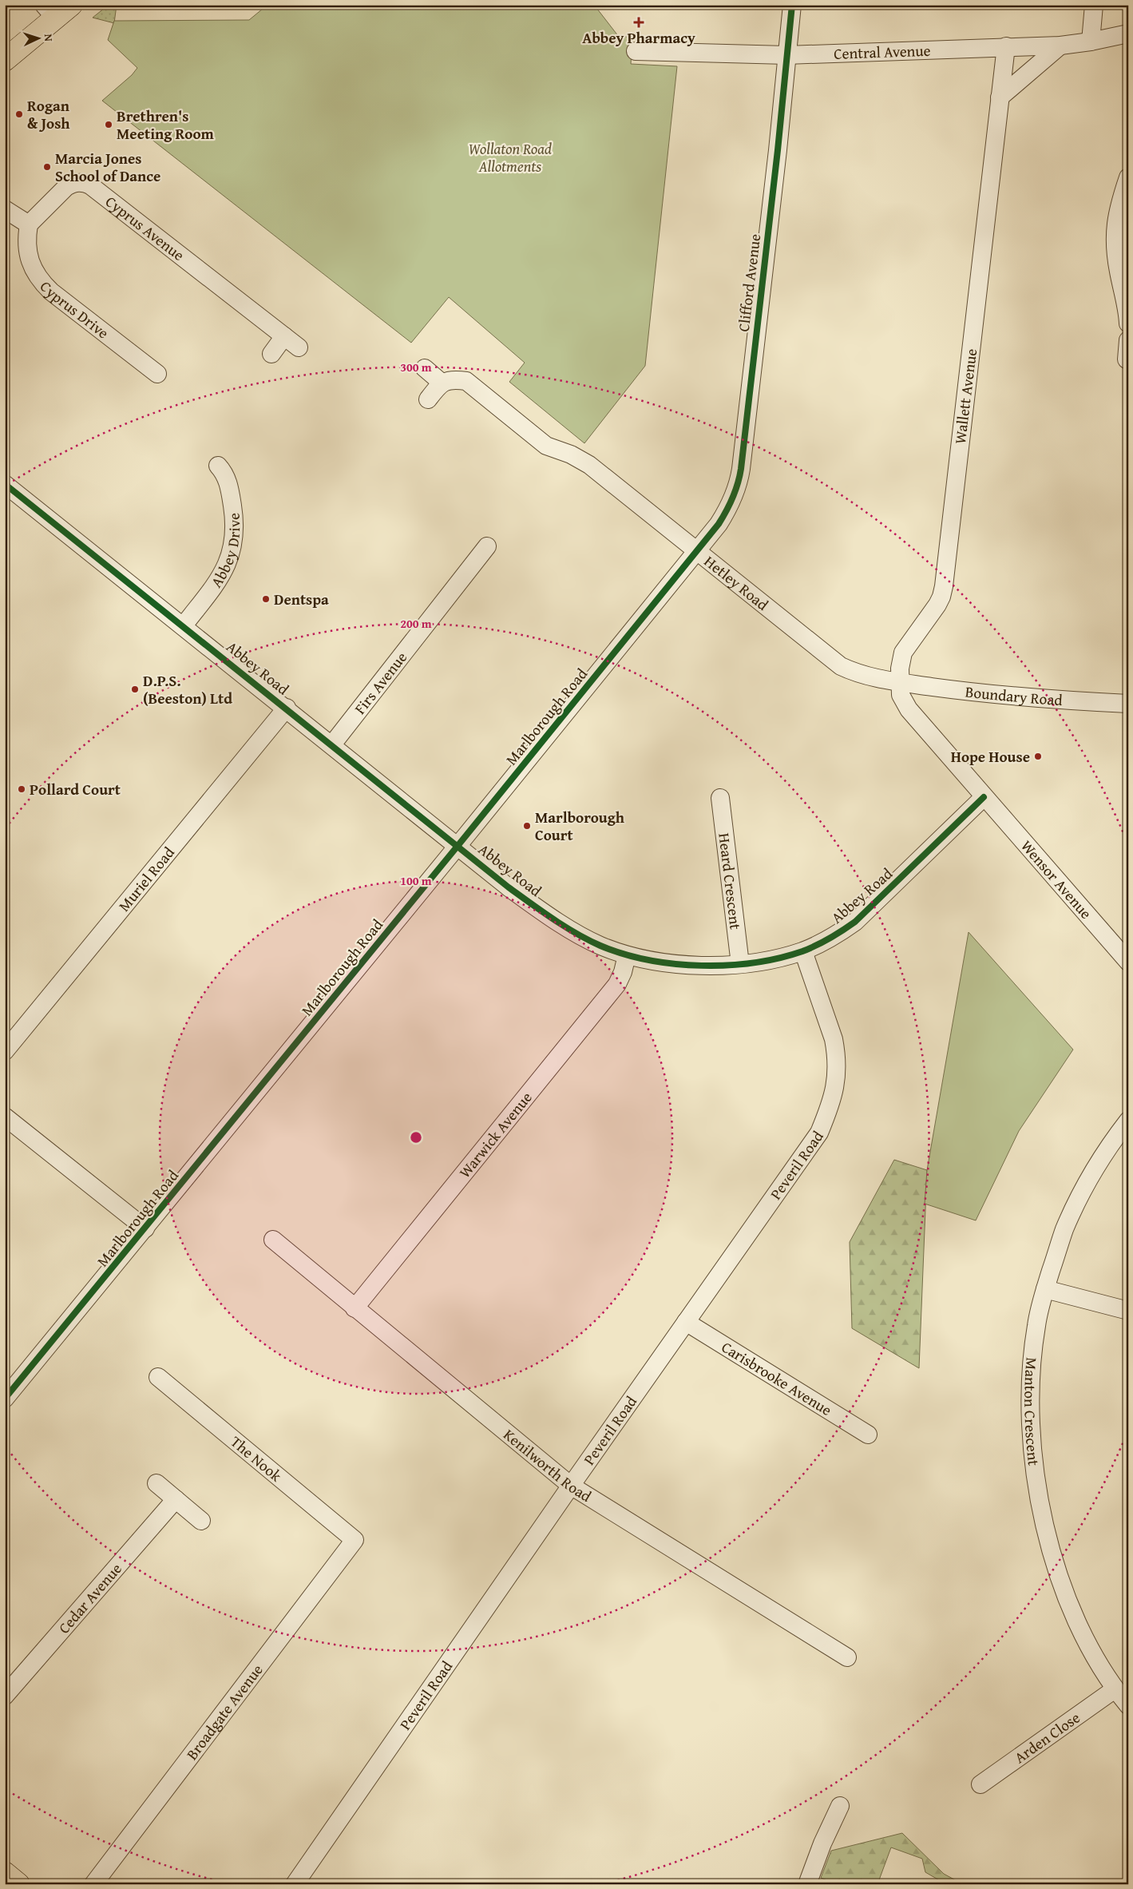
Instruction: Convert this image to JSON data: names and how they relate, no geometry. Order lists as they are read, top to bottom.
{
  "streets": {
    "street": [
      "Central Avenue",
      "Cyprus Avenue",
      "Clifford Avenue",
      "Cyprus Drive",
      "Wallett Avenue",
      "Abbey Drive",
      "Hetley Road",
      "Abbey Road",
      "Firs Avenue",
      "Boundary Road",
      "Marlborough Road",
      "Muriel Road",
      "Wensor Avenue",
      "Heard Crescent",
      "Warwick Avenue",
      "Peveril Road",
      "Carisbrooke Avenue",
      "Manton Crescent",
      "The Nook",
      "Kenilworth Road",
      "Cedar Avenue",
      "Broadgate Avenue",
      "Arden Close"
    ]
  },
  "crossings": [
    ["Central Avenue", "Clifford Avenue"],
    ["Central Avenue", "Wallett Avenue"],
    ["Cyprus Avenue", "Cyprus Drive"],
    ["Clifford Avenue", "Hetley Road"],
    ["Clifford Avenue", "Marlborough Road"],
    ["Wallett Avenue", "Hetley Road"],
    ["Wallett Avenue", "Boundary Road"],
    ["Abbey Drive", "Abbey Road"],
    ["Hetley Road", "Boundary Road"],
    ["Hetley Road", "Marlborough Road"],
    ["Abbey Road", "Firs Avenue"],
    ["Abbey Road", "Marlborough Road"],
    ["Abbey Road", "Muriel Road"],
    ["Abbey Road", "Wensor Avenue"],
    ["Abbey Road", "Heard Crescent"],
    ["Abbey Road", "Warwick Avenue"],
    ["Abbey Road", "Peveril Road"],
    ["Warwick Avenue", "Kenilworth Road"],
    ["Peveril Road", "Carisbrooke Avenue"],
    ["Peveril Road", "Kenilworth Road"],
    ["Manton Crescent", "Arden Close"],
    ["The Nook", "Broadgate Avenue"]
  ],
  "parks": ["Wollaton Road Allotments"],
  "places": {
    "health": ["Abbey Pharmacy"],
    "other": [
      "Rogan & Josh",
      "Brethren's Meeting Room",
      "Marcia Jones School of Dance",
      "Dentspa",
      "D.P.S. (Beeston) Ltd",
      "Hope House",
      "Pollard Court",
      "Marlborough Court"
    ]
  },
  "north": "right",
  "rings": ["300 m", "200 m", "100 m"]
}
